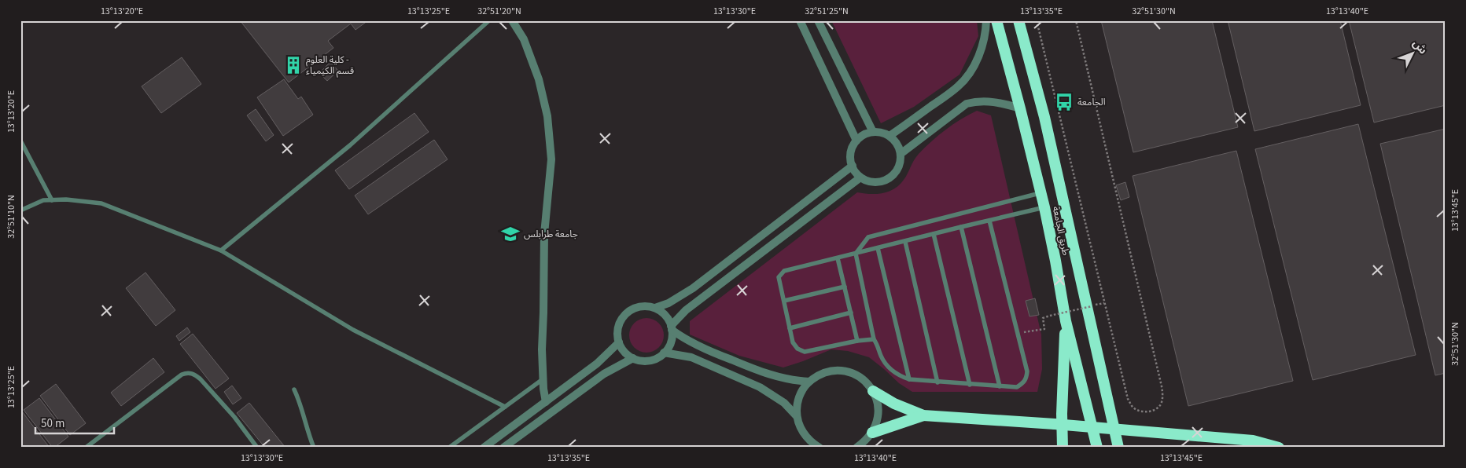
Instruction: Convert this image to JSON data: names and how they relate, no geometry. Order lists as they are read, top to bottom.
{
  "streets": {
    "highway": ["طريق الجامعة"]
  },
  "places": {
    "building": ["كلية العلوم - قسم الكيمياء"],
    "bus stop": ["الجامعة"],
    "school or university": ["جامعة طرابلس"]
  },
  "scale_bar": "50 m",
  "north": "top right",
  "coordinates": [
    "13°13'20\"E",
    "13°13'25\"E",
    "32°51'20\"N",
    "13°13'30\"E",
    "32°51'25\"N",
    "13°13'35\"E",
    "32°51'30\"N",
    "13°13'40\"E",
    "13°13'45\"E",
    "32°51'10\"N"
  ]
}
